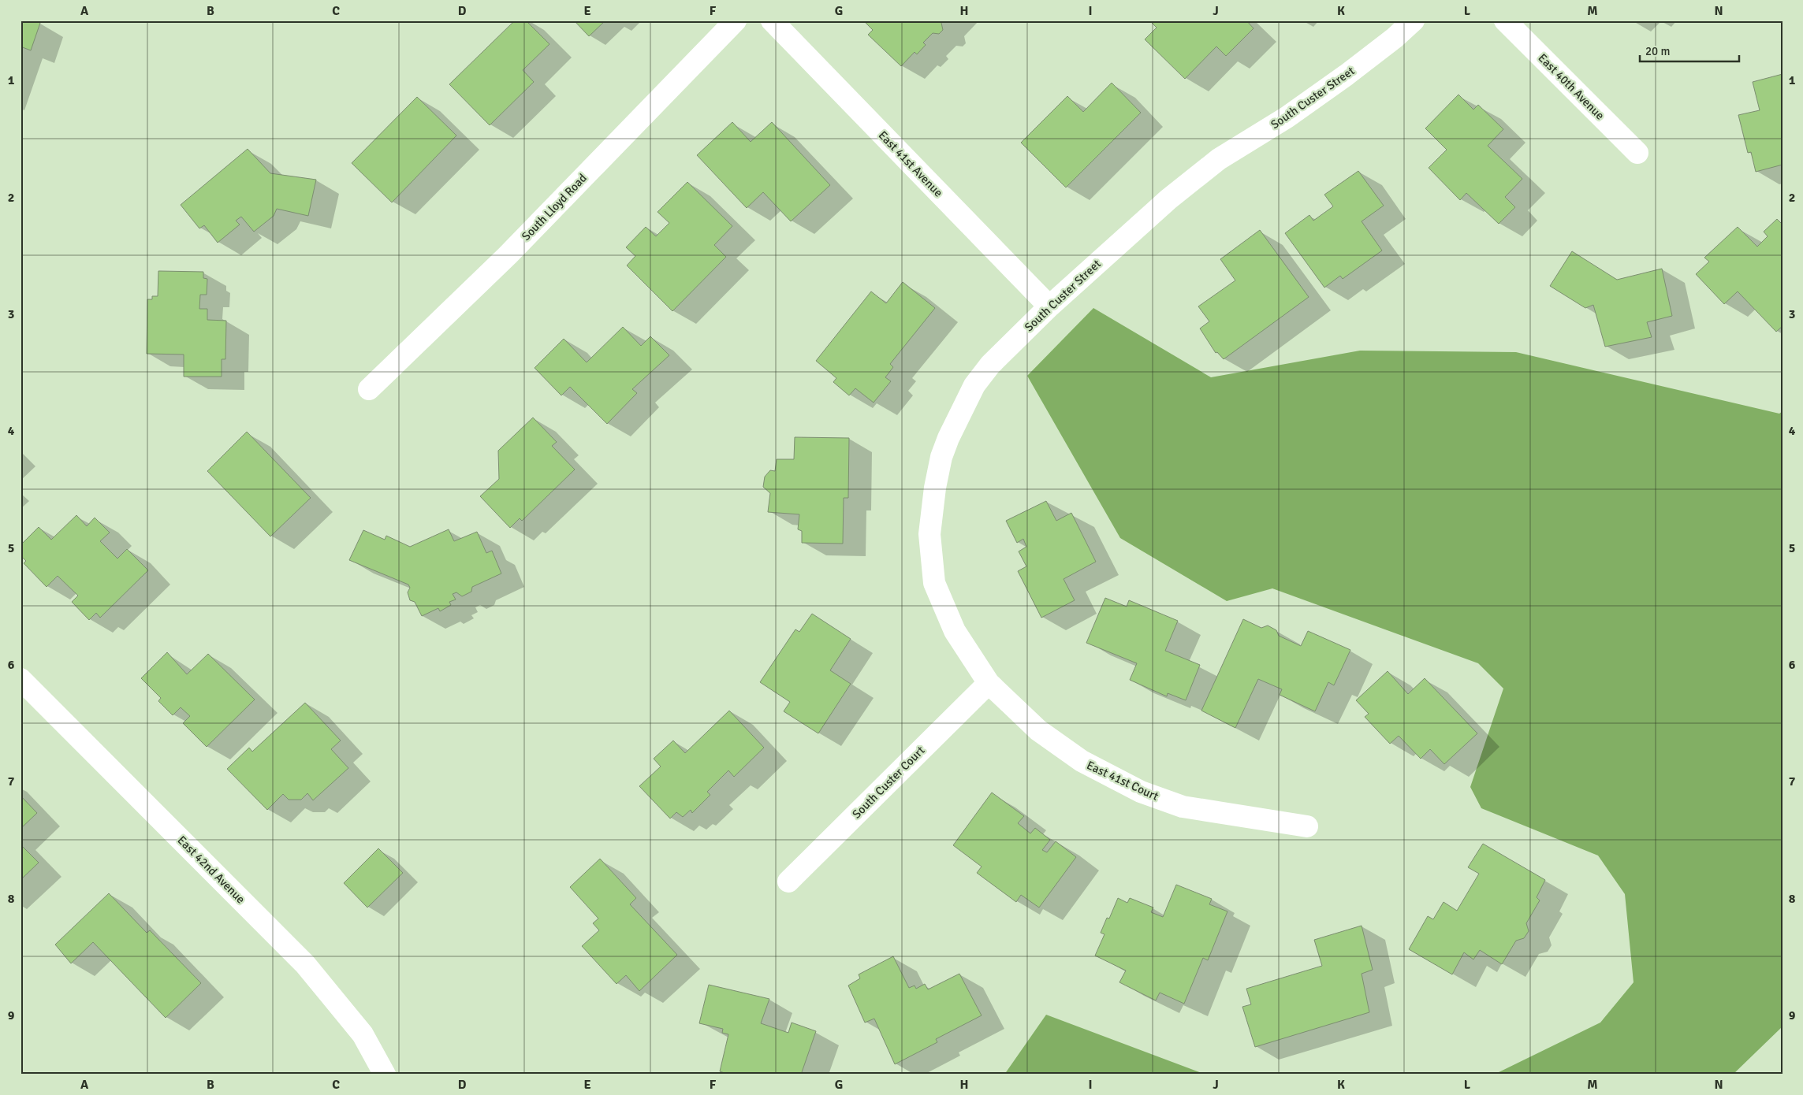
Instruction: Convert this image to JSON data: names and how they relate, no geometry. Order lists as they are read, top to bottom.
{
  "streets": {
    "street": [
      "East 40th Avenue",
      "South Custer Street",
      "East 41st Avenue",
      "South Lloyd Road",
      "East 41st Court",
      "South Custer Court",
      "East 42nd Avenue"
    ]
  },
  "crossings": [
    ["South Custer Street", "East 41st Avenue"],
    ["South Custer Street", "East 41st Court"],
    ["South Custer Street", "South Custer Court"],
    ["East 41st Court", "South Custer Court"]
  ],
  "scale_bar": "20 m",
  "grid": {
    "columns": [
      "A",
      "B",
      "C",
      "D",
      "E",
      "F",
      "G",
      "H",
      "I",
      "J",
      "K",
      "L",
      "M",
      "N"
    ],
    "rows": [
      "1",
      "2",
      "3",
      "4",
      "5",
      "6",
      "7",
      "8",
      "9"
    ]
  }
}
